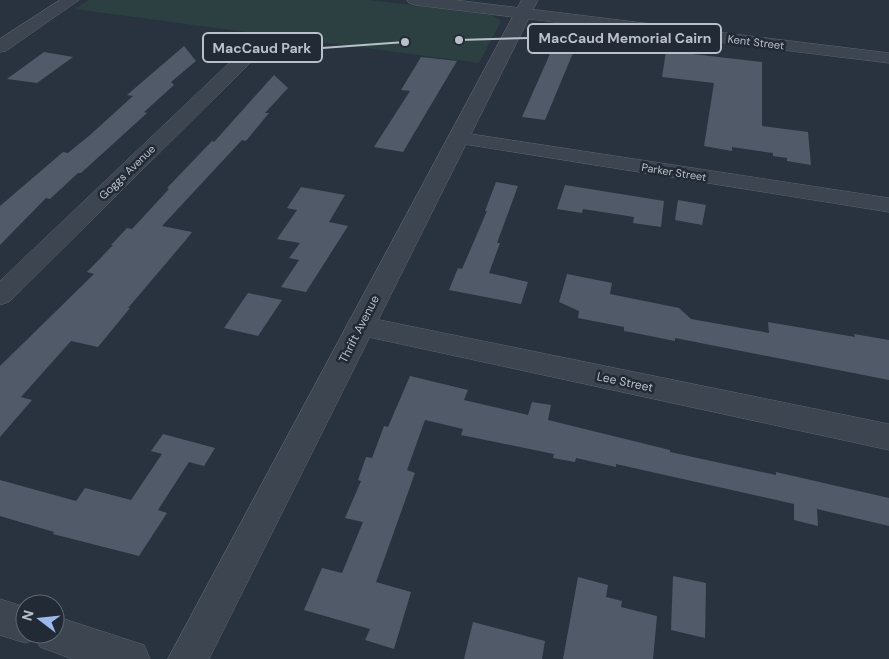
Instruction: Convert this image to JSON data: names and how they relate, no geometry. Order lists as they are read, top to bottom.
{
  "streets": {
    "street": [
      "Kent Street",
      "Goggs Avenue",
      "Parker Street",
      "Thrift Avenue",
      "Lee Street"
    ]
  },
  "crossings": [
    ["Kent Street", "Thrift Avenue"],
    ["Parker Street", "Thrift Avenue"],
    ["Thrift Avenue", "Lee Street"]
  ],
  "places": ["MacCaud Memorial Cairn", "MacCaud Park"],
  "north": "left"
}
